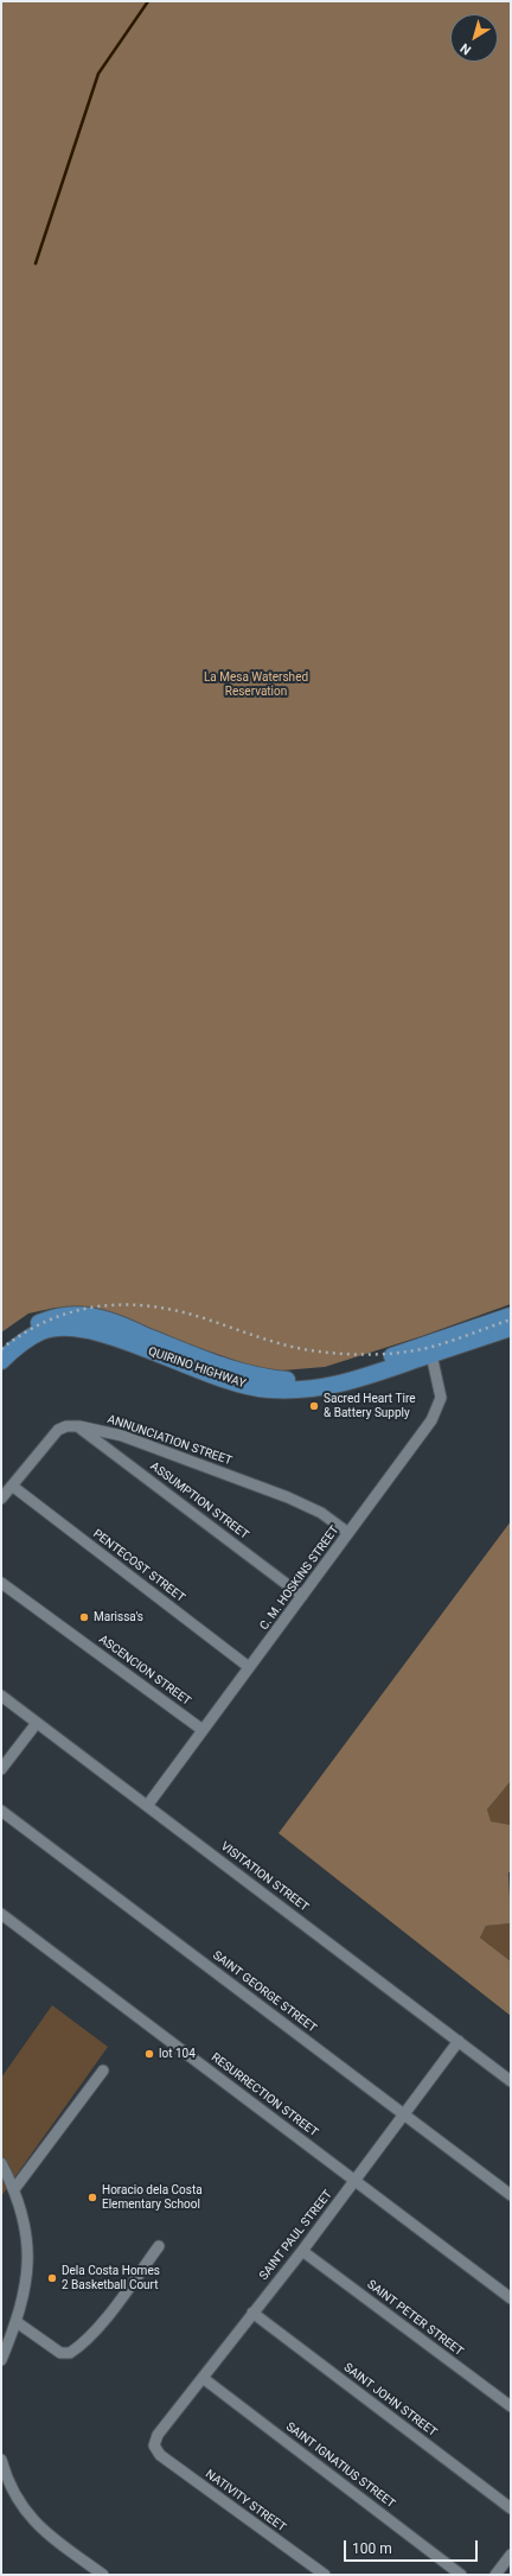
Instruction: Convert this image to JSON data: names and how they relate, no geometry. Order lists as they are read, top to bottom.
{
  "streets": {
    "main road": ["QUIRINO HIGHWAY"],
    "street": [
      "ANNUNCIATION STREET",
      "ASSUMPTION STREET",
      "PENTECOST STREET",
      "C. M. HOSKINS STREET",
      "ASCENCION STREET",
      "VISITATION STREET",
      "SAINT GEORGE STREET",
      "RESURRECTION STREET",
      "SAINT PAUL STREET",
      "SAINT PETER STREET",
      "SAINT JOHN STREET",
      "SAINT IGNATIUS STREET",
      "NATIVITY STREET"
    ]
  },
  "crossings": [
    ["QUIRINO HIGHWAY", "C. M. HOSKINS STREET"],
    ["ANNUNCIATION STREET", "ASSUMPTION STREET"],
    ["ANNUNCIATION STREET", "PENTECOST STREET"],
    ["ANNUNCIATION STREET", "C. M. HOSKINS STREET"],
    ["ASSUMPTION STREET", "C. M. HOSKINS STREET"],
    ["PENTECOST STREET", "C. M. HOSKINS STREET"],
    ["C. M. HOSKINS STREET", "ASCENCION STREET"],
    ["C. M. HOSKINS STREET", "VISITATION STREET"],
    ["VISITATION STREET", "SAINT PAUL STREET"],
    ["SAINT GEORGE STREET", "SAINT PAUL STREET"],
    ["RESURRECTION STREET", "SAINT PAUL STREET"],
    ["SAINT PAUL STREET", "SAINT PETER STREET"],
    ["SAINT PAUL STREET", "SAINT JOHN STREET"],
    ["SAINT PAUL STREET", "SAINT IGNATIUS STREET"],
    ["SAINT PAUL STREET", "NATIVITY STREET"]
  ],
  "parks": ["La Mesa Watershed Reservation"],
  "places": [
    "Sacred Heart Tire & Battery Supply",
    "Marissa's",
    "lot 104",
    "Horacio dela Costa Elementary School",
    "Dela Costa Homes 2 Basketball Court"
  ],
  "scale_bar": "100 m",
  "north": "bottom left"
}
